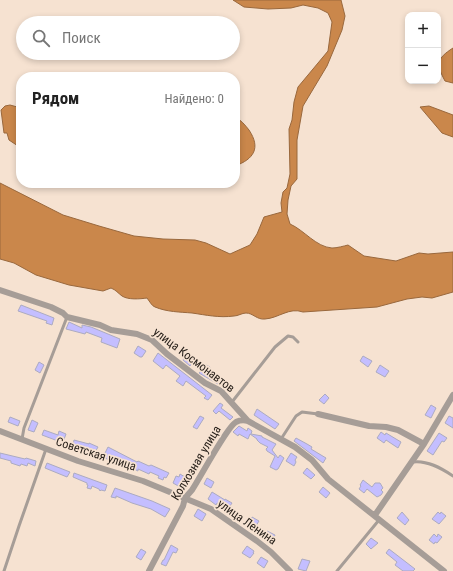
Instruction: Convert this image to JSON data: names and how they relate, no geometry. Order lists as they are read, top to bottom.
{
  "streets": {
    "street": [
      "улица Космонавтов",
      "Советская улица",
      "Колхозная улица",
      "улица Ленина"
    ]
  },
  "crossings": [
    ["улица Космонавтов", "Колхозная улица"],
    ["Советская улица", "Колхозная улица"],
    ["Советская улица", "улица Ленина"],
    ["Колхозная улица", "улица Ленина"]
  ],
  "page": {
    "map_buttons": ["+", "−"],
    "search": "Поиск",
    "heading": ["Рядом", "Найдено: 0"]
  }
}
